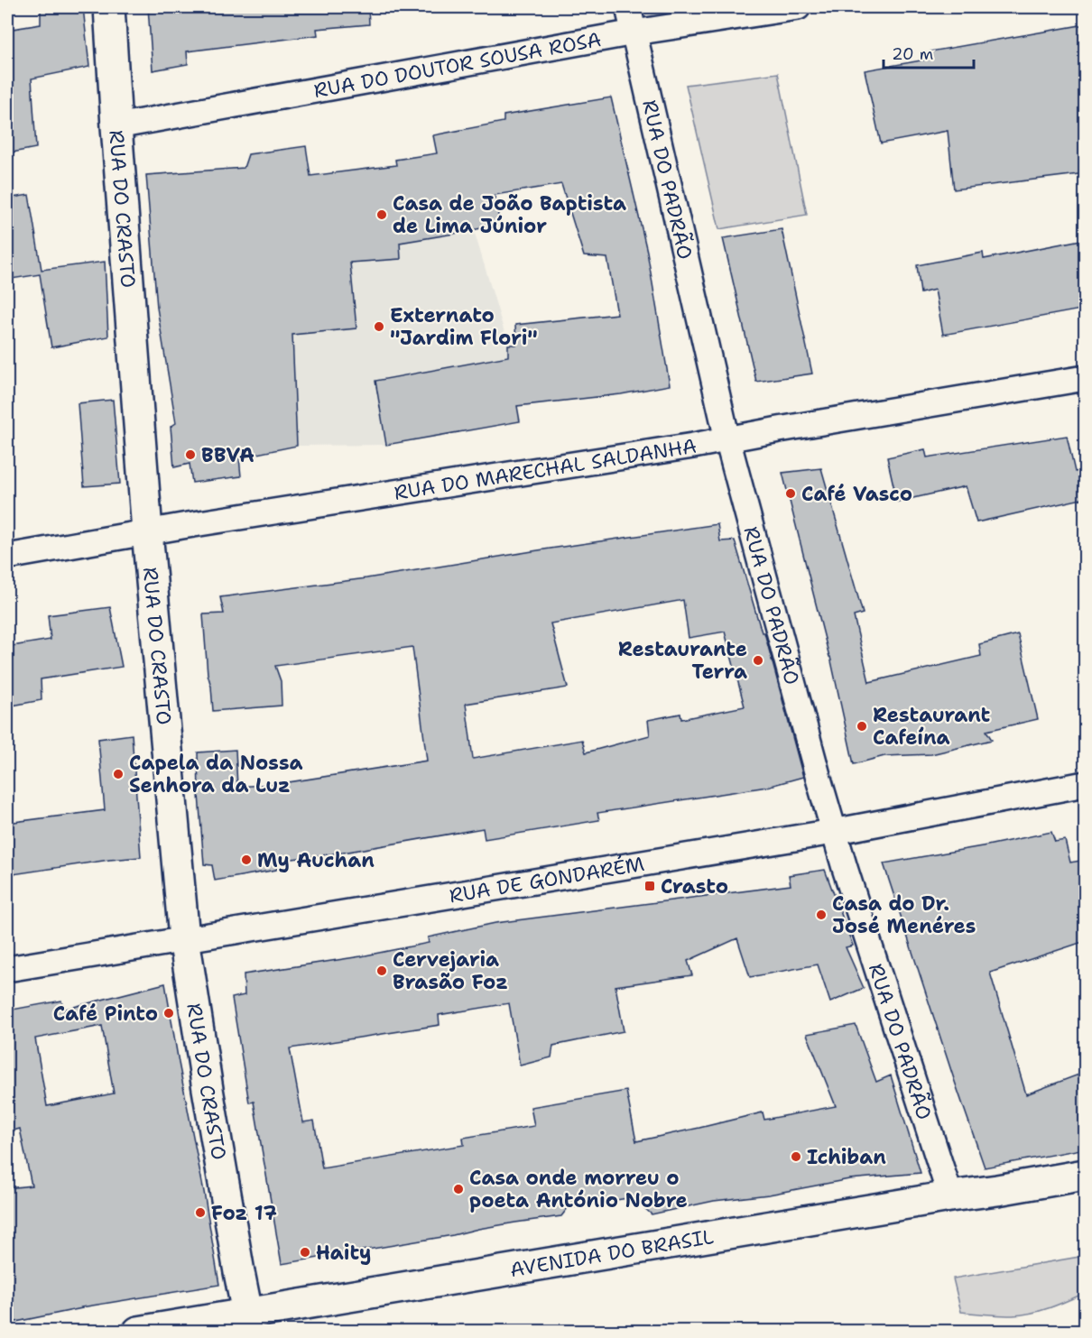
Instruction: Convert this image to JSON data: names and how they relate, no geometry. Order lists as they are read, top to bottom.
{
  "streets": {
    "street": [
      "RUA DO DOUTOR SOUSA ROSA",
      "RUA DO PADRÃO",
      "RUA DO CRASTO",
      "RUA DO MARECHAL SALDANHA",
      "RUA DE GONDARÉM",
      "AVENIDA DO BRASIL"
    ]
  },
  "crossings": [
    ["RUA DO DOUTOR SOUSA ROSA", "RUA DO PADRÃO"],
    ["RUA DO DOUTOR SOUSA ROSA", "RUA DO CRASTO"],
    ["RUA DO PADRÃO", "RUA DO MARECHAL SALDANHA"],
    ["RUA DO PADRÃO", "RUA DE GONDARÉM"],
    ["RUA DO PADRÃO", "AVENIDA DO BRASIL"],
    ["RUA DO CRASTO", "RUA DO MARECHAL SALDANHA"],
    ["RUA DO CRASTO", "RUA DE GONDARÉM"],
    ["RUA DO CRASTO", "AVENIDA DO BRASIL"]
  ],
  "places": {
    "other": [
      "Casa de João Baptista de Lima Júnior",
      "Externato \"Jardim Flori\"",
      "BBVA",
      "Café Vasco",
      "Restaurante Terra",
      "Restaurant Cafeína",
      "Capela da Nossa Senhora da Luz",
      "My Auchan",
      "Casa do Dr. José Menéres",
      "Cervejaria Brasão Foz",
      "Café Pinto",
      "Ichiban",
      "Casa onde morreu o poeta António Nobre",
      "Foz 17",
      "Haity"
    ],
    "transit": ["Crasto"]
  },
  "scale_bar": "20 m"
}
